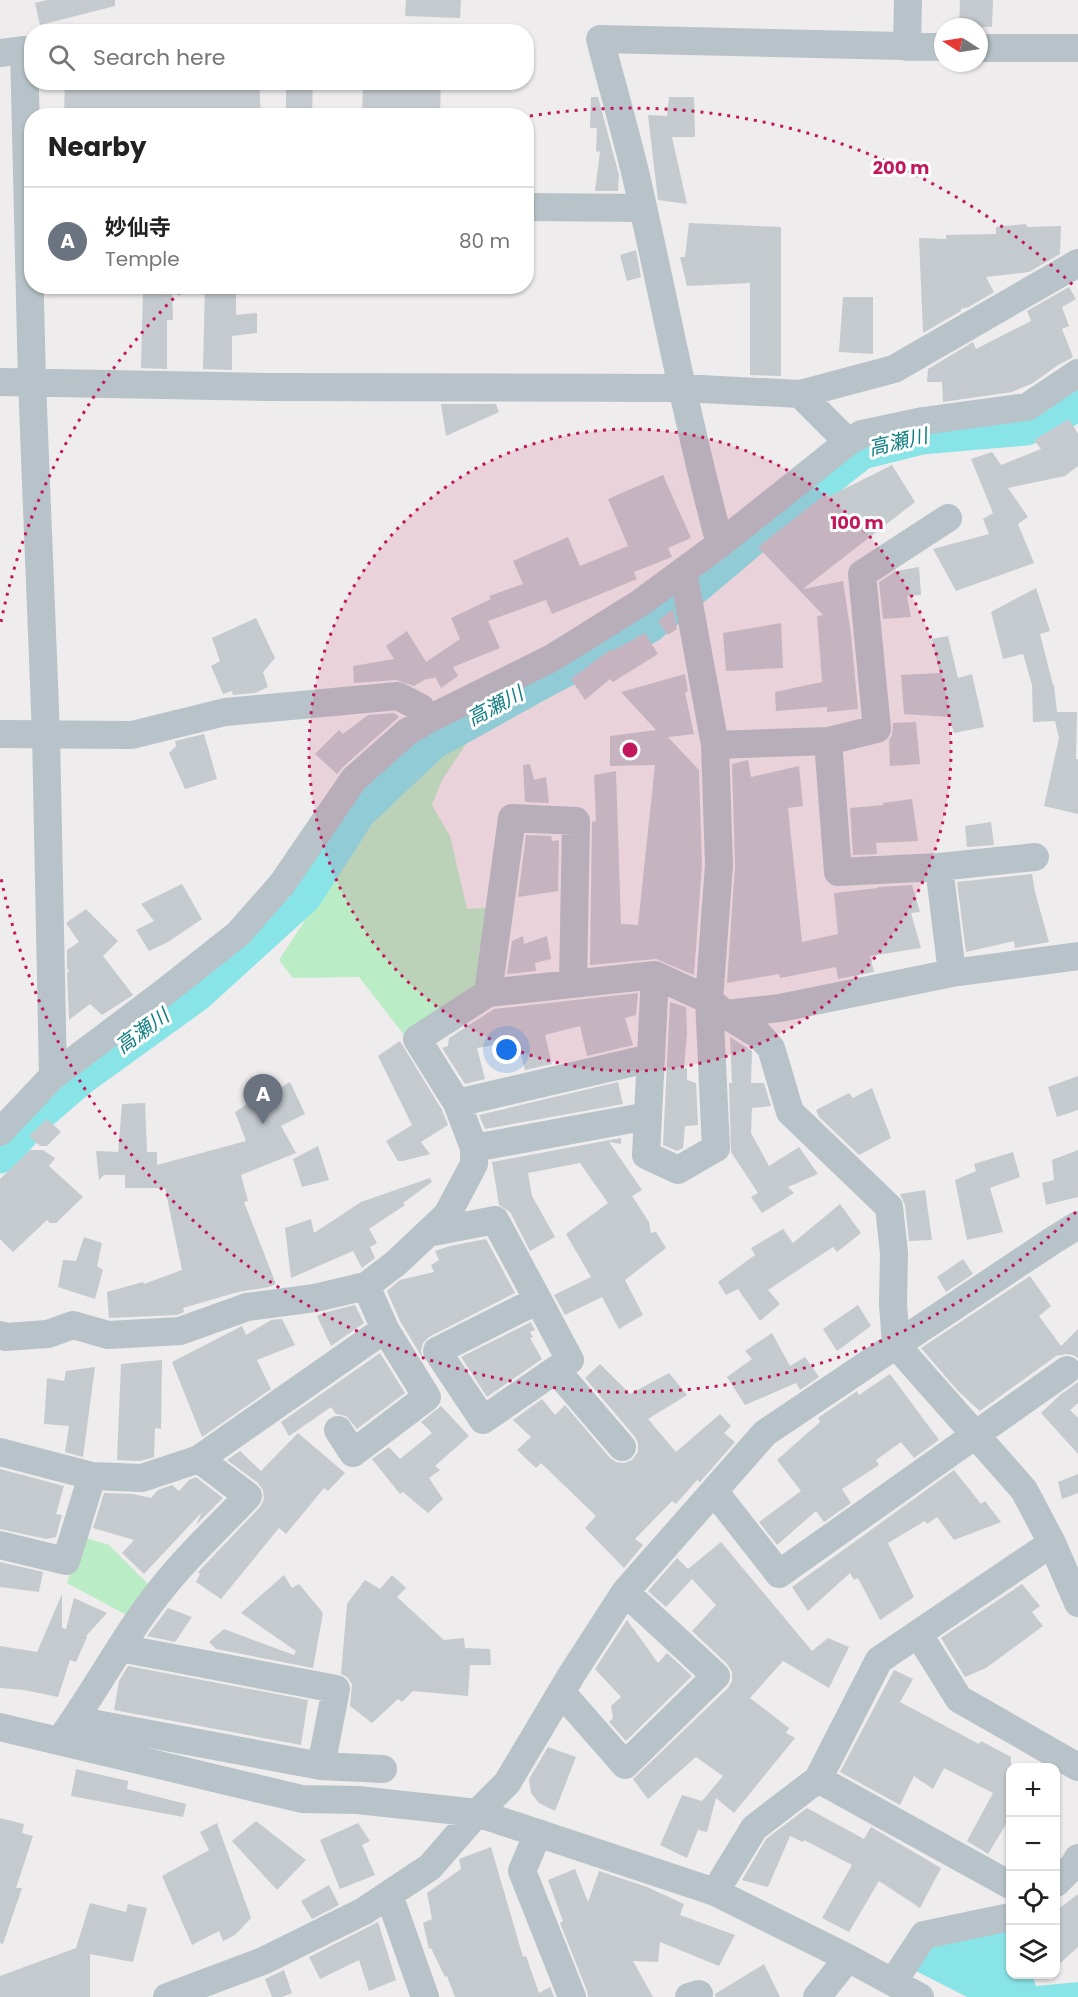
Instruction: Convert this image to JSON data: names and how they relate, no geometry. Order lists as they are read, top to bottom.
{
  "water": ["高瀬川"],
  "north": "left",
  "page": {
    "search": "Search here",
    "heading": "Nearby",
    "list": [
      {
        "mark": "A",
        "name": "妙仙寺",
        "note": "Temple",
        "value": "80 m"
      }
    ],
    "pins": "A",
    "map_buttons": ["+", "−"]
  },
  "rings": ["200 m", "100 m"]
}
